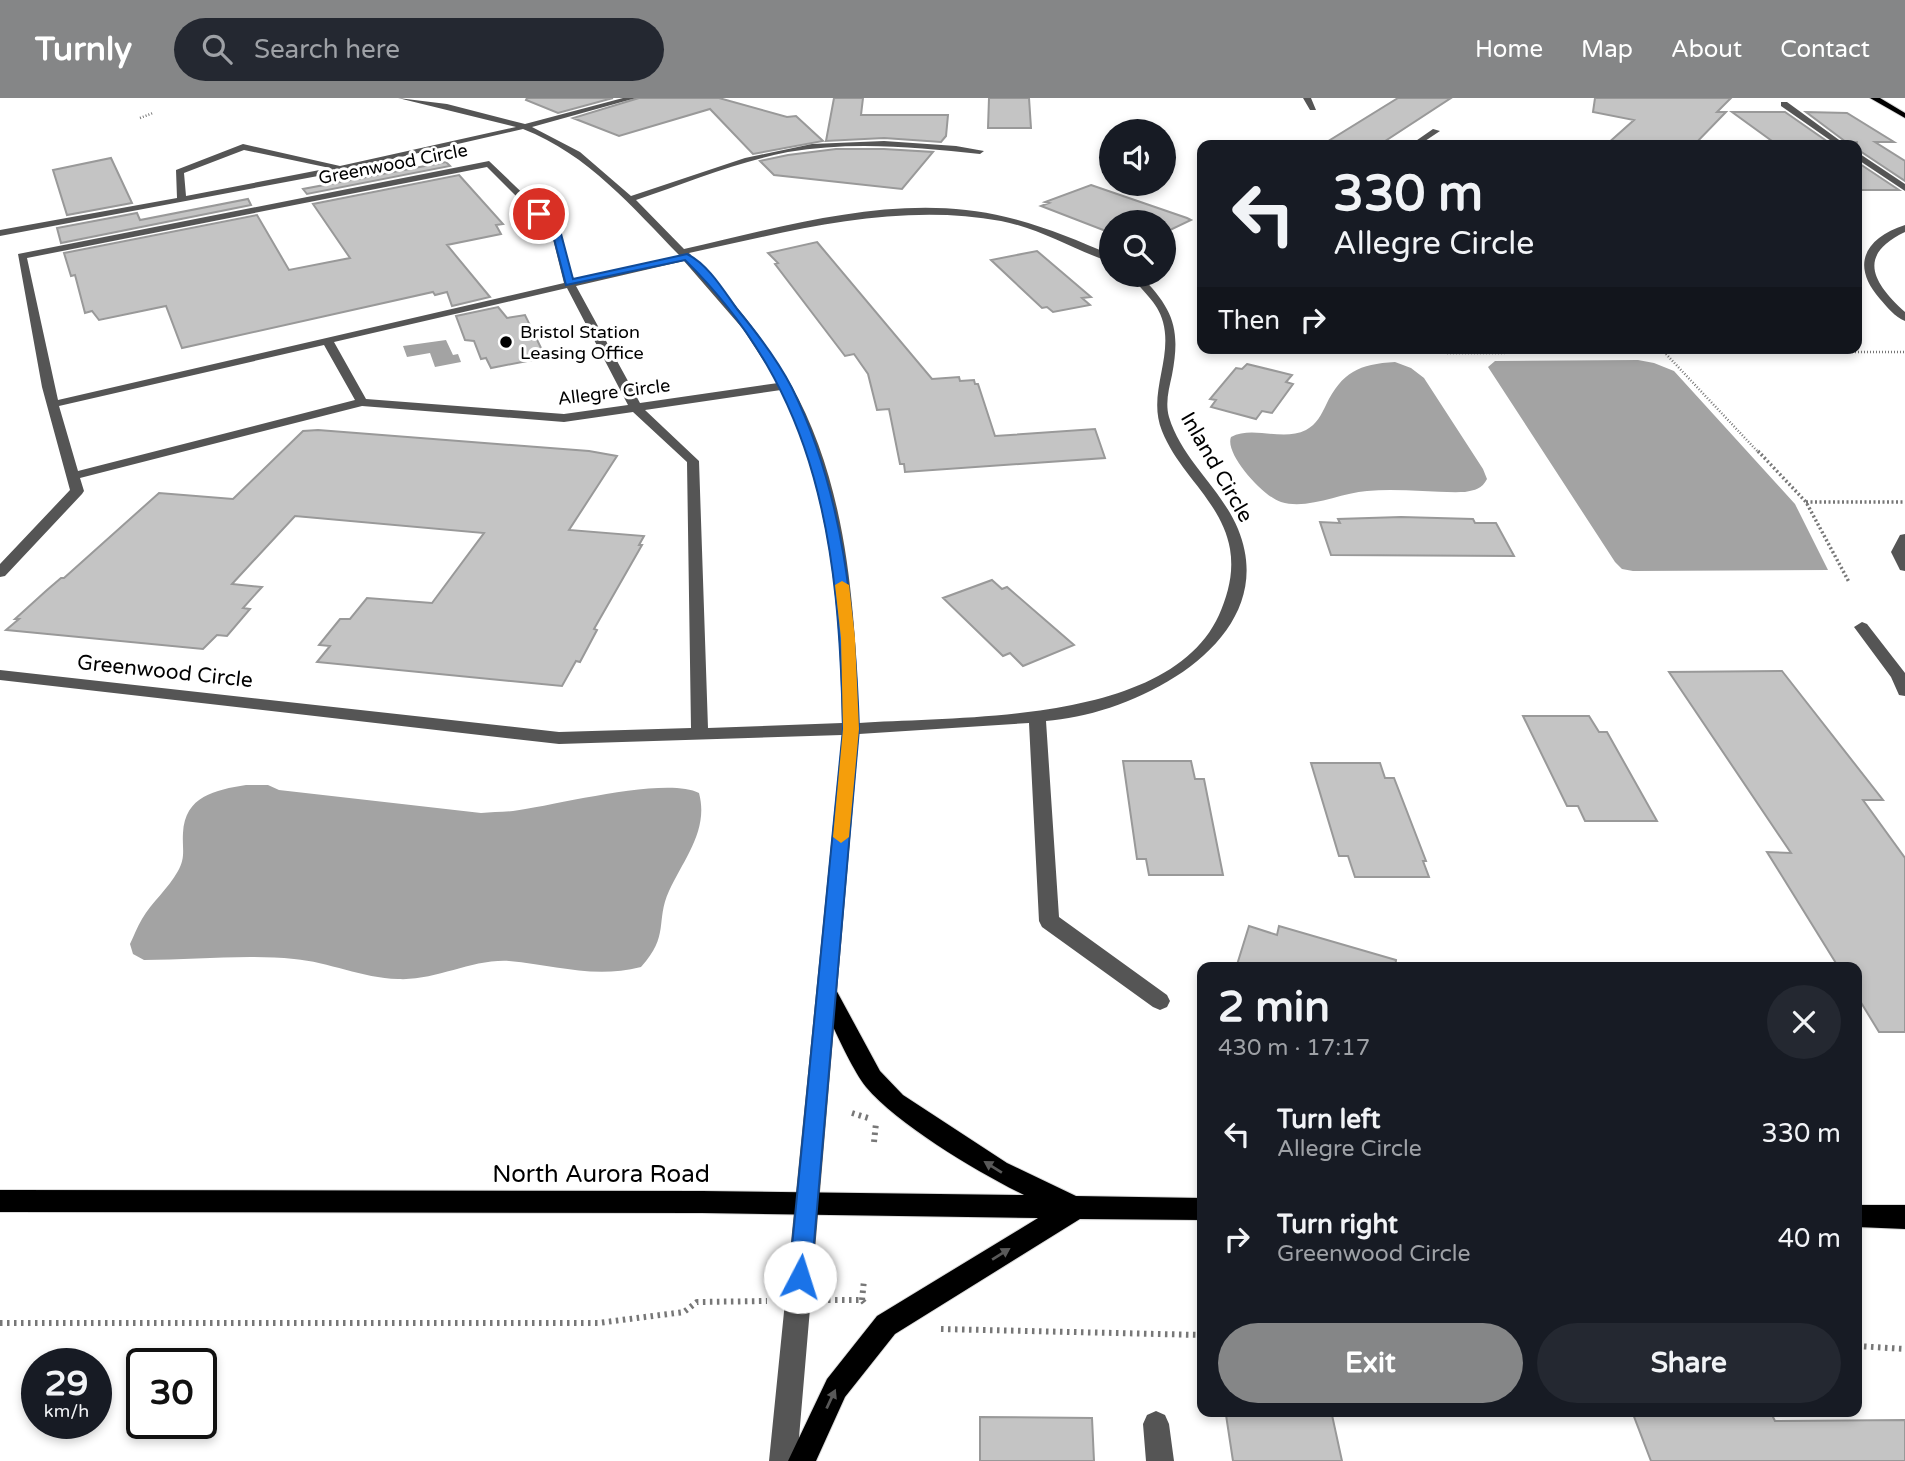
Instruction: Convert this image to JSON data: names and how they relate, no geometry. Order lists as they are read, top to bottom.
{
  "streets": {
    "main road": ["North Aurora Road"],
    "street": ["Greenwood Circle", "Allegre Circle", "Inland Circle"]
  },
  "crossings": [
    ["Greenwood Circle", "Allegre Circle"],
    ["Greenwood Circle", "Inland Circle"]
  ],
  "places": ["Bristol Station Leasing Office"],
  "page": {
    "header": "Turnly",
    "search": "Search here",
    "nav": [
      "Home",
      "Map",
      "About",
      "Contact"
    ],
    "turn": ["330 m", "Allegre Circle"],
    "then": "Then",
    "heading": ["2 min", "430 m · 17:17"],
    "list": [
      {
        "name": "Turn left",
        "note": "Allegre Circle",
        "value": "330 m"
      },
      {
        "name": "Turn right",
        "note": "Greenwood Circle",
        "value": "40 m"
      }
    ],
    "buttons": ["Exit", "Share"],
    "speed": "29 km/h",
    "limit": "30"
  }
}
